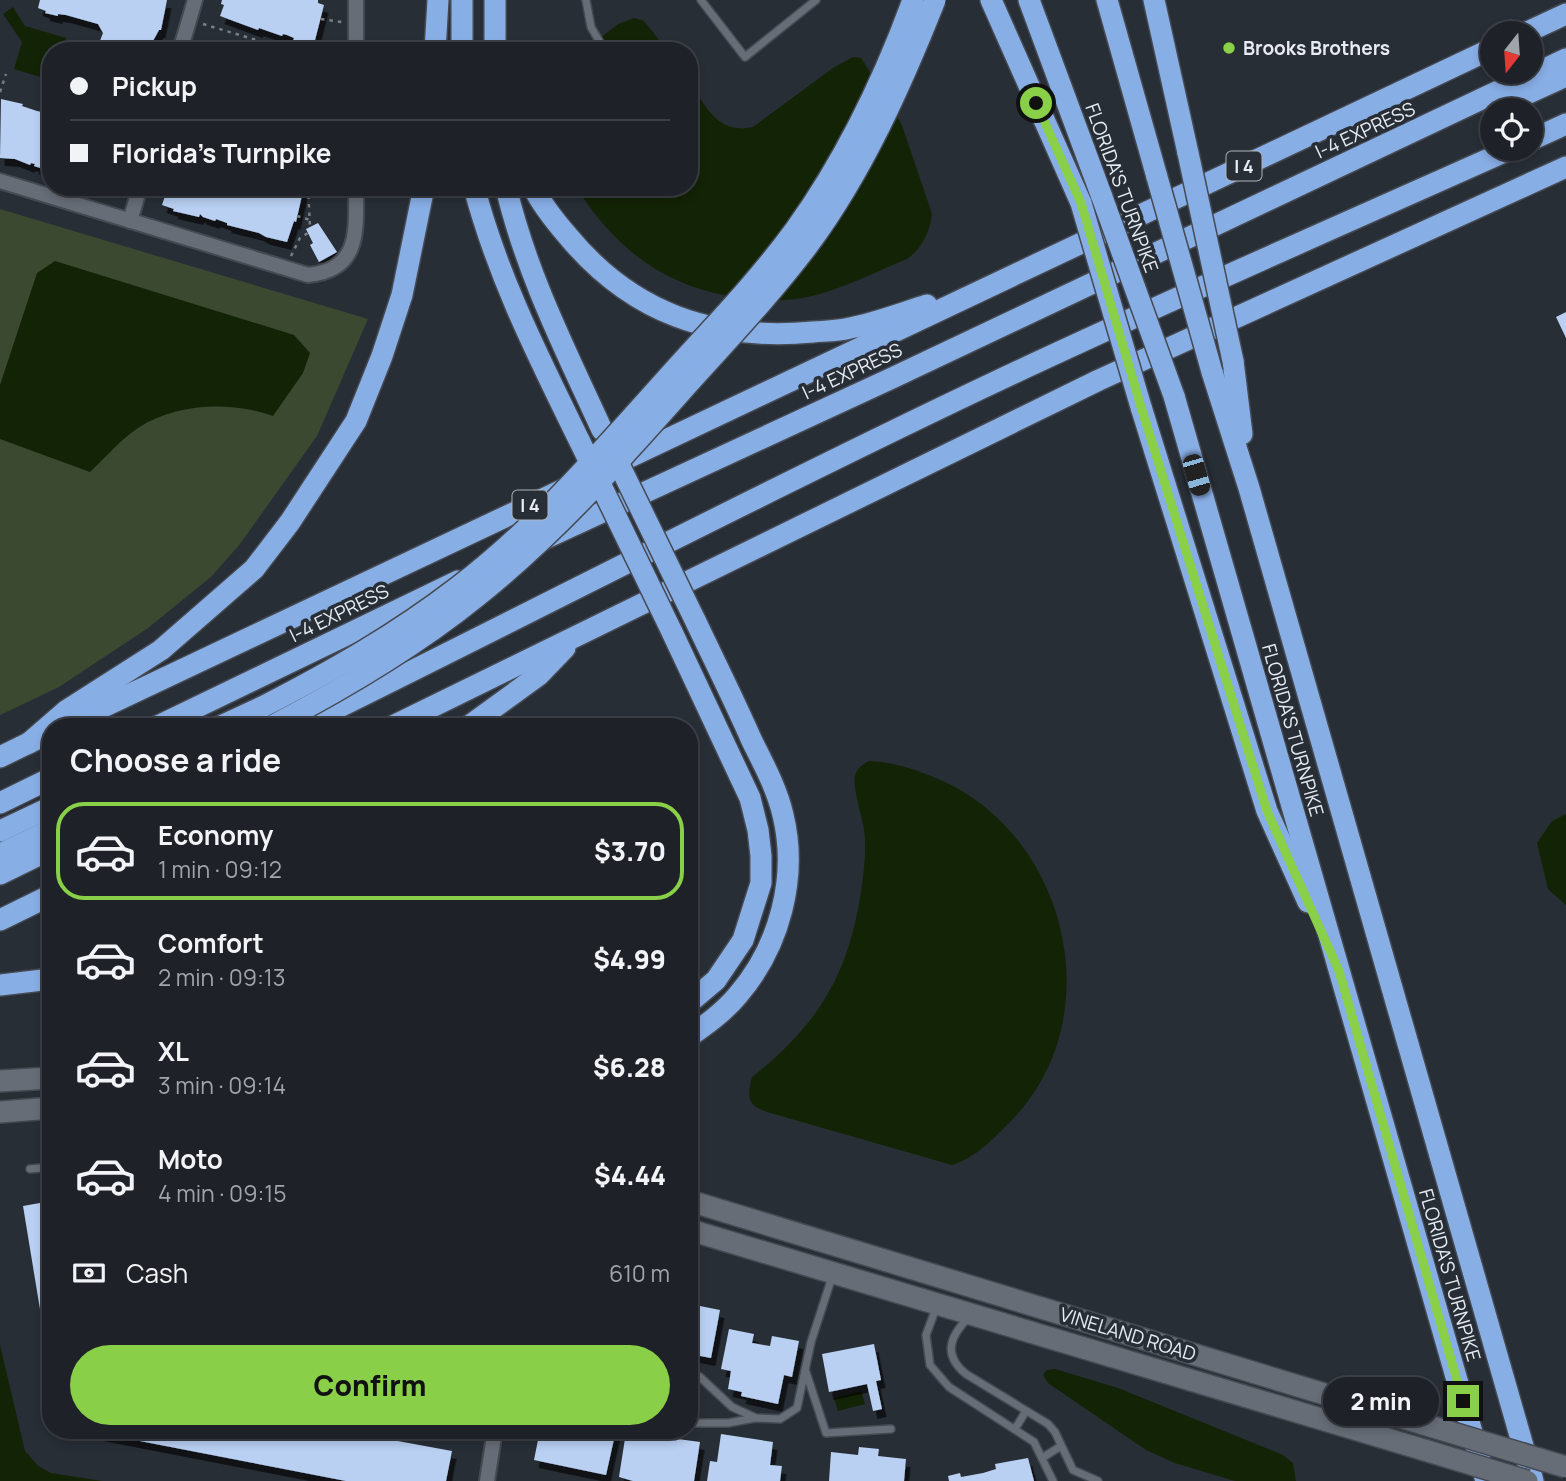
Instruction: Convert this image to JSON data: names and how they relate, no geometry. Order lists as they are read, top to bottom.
{
  "streets": {
    "highway": ["I-4 EXPRESS", "I 4", "FLORIDA'S TURNPIKE"],
    "street": ["VINELAND ROAD"]
  },
  "places": ["Brooks Brothers"],
  "north": "bottom",
  "page": {
    "banner": ["Pickup", "Florida's Turnpike"],
    "heading": "Choose a ride",
    "list": [
      {
        "name": "Economy",
        "note": "1 min · 09:12",
        "value": "$3.70"
      },
      {
        "name": "Comfort",
        "note": "2 min · 09:13",
        "value": "$4.99"
      },
      {
        "name": "XL",
        "note": "3 min · 09:14",
        "value": "$6.28"
      },
      {
        "name": "Moto",
        "note": "4 min · 09:15",
        "value": "$4.44"
      }
    ],
    "pay": ["Cash", "610 m"],
    "buttons": "Confirm",
    "bubble": "2 min"
  }
}
